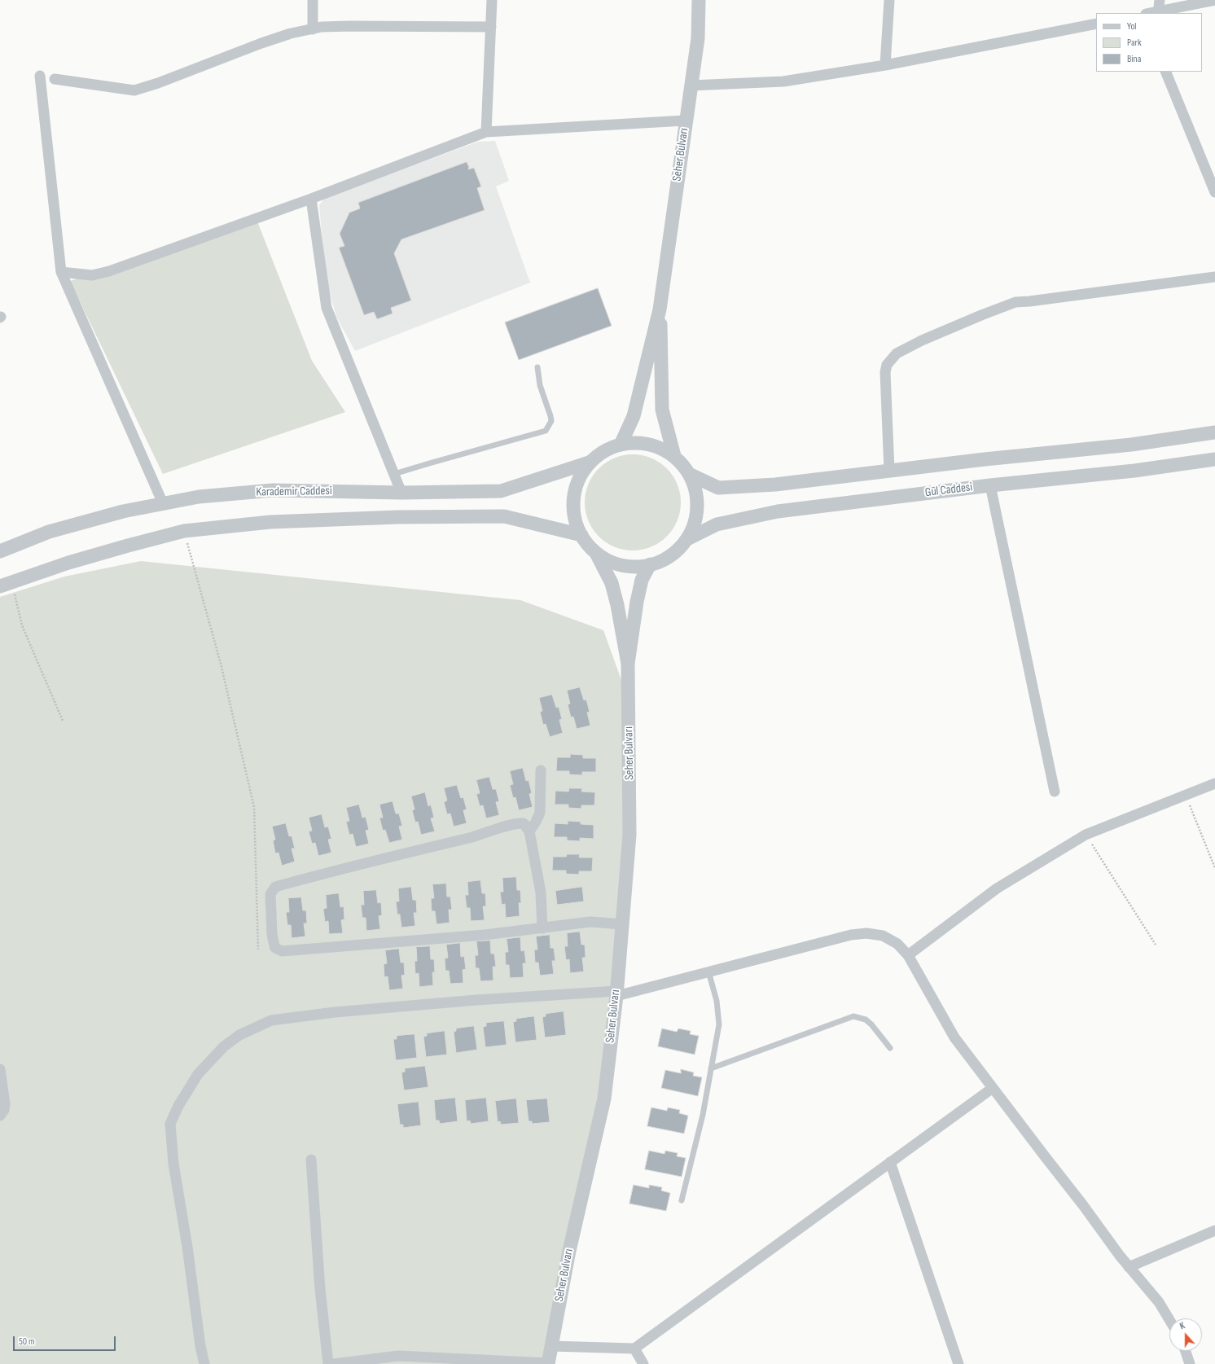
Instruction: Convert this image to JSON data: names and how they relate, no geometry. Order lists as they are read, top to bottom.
{
  "streets": {
    "street": ["Seher Bulvarı", "Gül Caddesi", "Karademir Caddesi"]
  },
  "legend": ["Yol", "Park", "Bina"],
  "scale_bar": "50 m",
  "north": "top"
}
